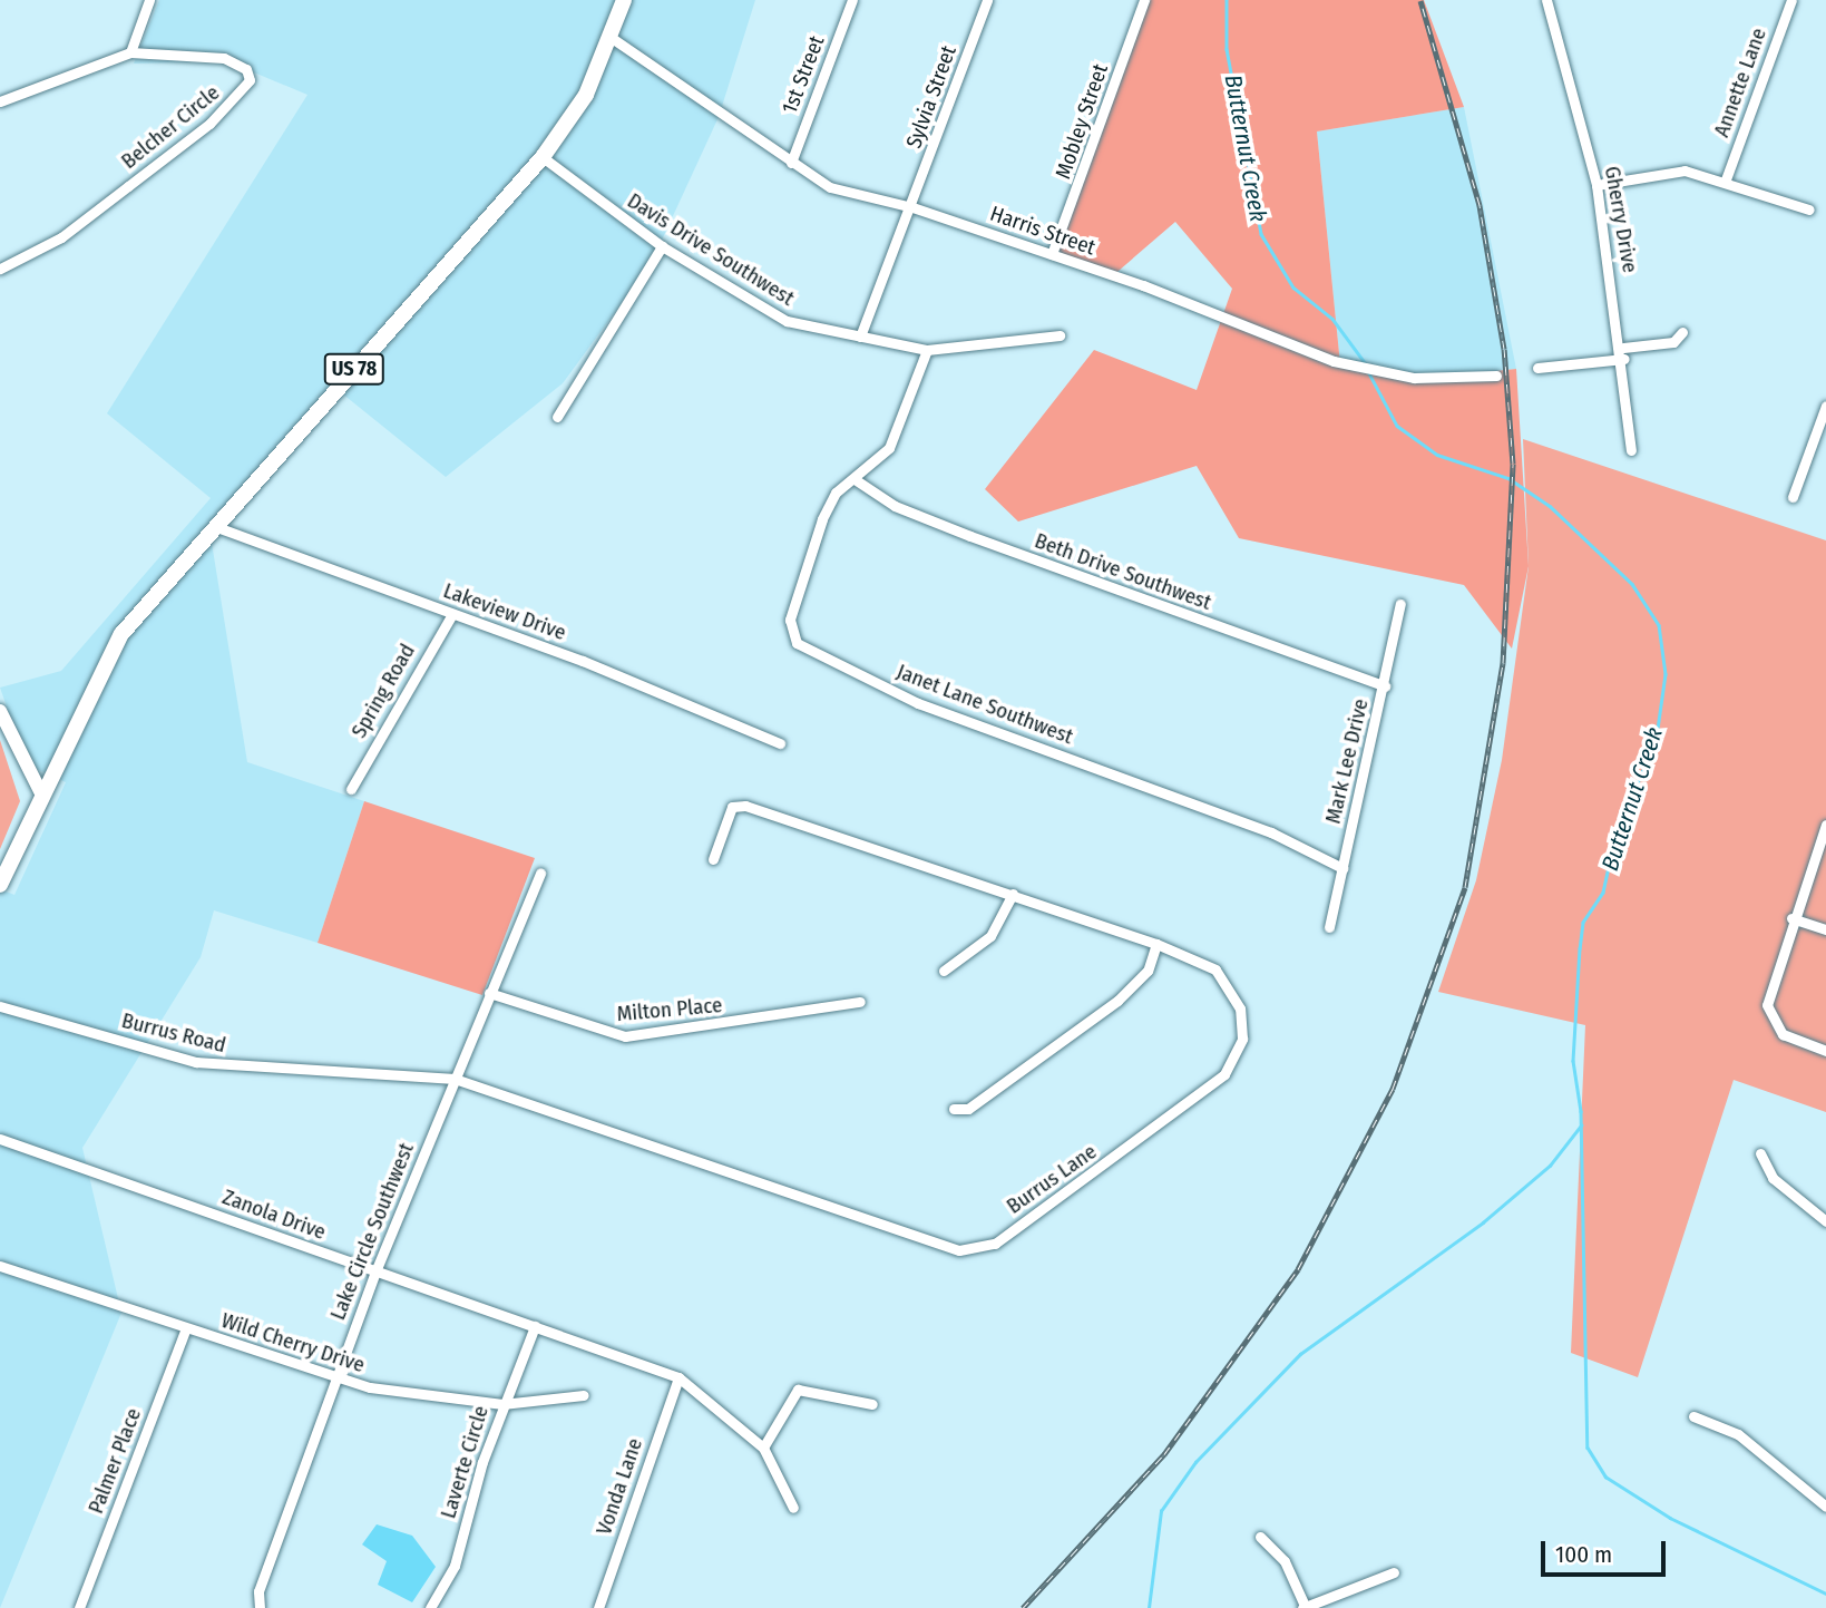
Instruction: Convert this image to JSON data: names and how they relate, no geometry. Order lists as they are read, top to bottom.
{
  "streets": {
    "main road": ["US 78"],
    "street": [
      "1st Street",
      "Annette Lane",
      "Sylvia Street",
      "Mobley Street",
      "Belcher Circle",
      "Gherry Drive",
      "Harris Street",
      "Davis Drive Southwest",
      "Beth Drive Southwest",
      "Lakeview Drive",
      "Spring Road",
      "Janet Lane Southwest",
      "Mark Lee Drive",
      "Milton Place",
      "Burrus Road",
      "Burrus Lane",
      "Zanola Drive",
      "Lake Circle Southwest",
      "Wild Cherry Drive",
      "Palmer Place",
      "Laverte Circle",
      "Vonda Lane"
    ]
  },
  "crossings": [
    ["1st Street", "Harris Street"],
    ["Sylvia Street", "Harris Street"],
    ["Sylvia Street", "Davis Drive Southwest"],
    ["Mobley Street", "Harris Street"],
    ["Harris Street", "US 78"],
    ["Davis Drive Southwest", "US 78"],
    ["Davis Drive Southwest", "Janet Lane Southwest"],
    ["US 78", "Lakeview Drive"],
    ["Beth Drive Southwest", "Janet Lane Southwest"],
    ["Beth Drive Southwest", "Mark Lee Drive"],
    ["Lakeview Drive", "Spring Road"],
    ["Janet Lane Southwest", "Mark Lee Drive"],
    ["Milton Place", "Lake Circle Southwest"],
    ["Burrus Road", "Burrus Lane"],
    ["Burrus Lane", "Lake Circle Southwest"],
    ["Zanola Drive", "Lake Circle Southwest"],
    ["Zanola Drive", "Laverte Circle"],
    ["Zanola Drive", "Vonda Lane"],
    ["Lake Circle Southwest", "Wild Cherry Drive"],
    ["Wild Cherry Drive", "Palmer Place"],
    ["Wild Cherry Drive", "Laverte Circle"]
  ],
  "water": ["Butternut Creek"],
  "scale_bar": "100 m"
}
